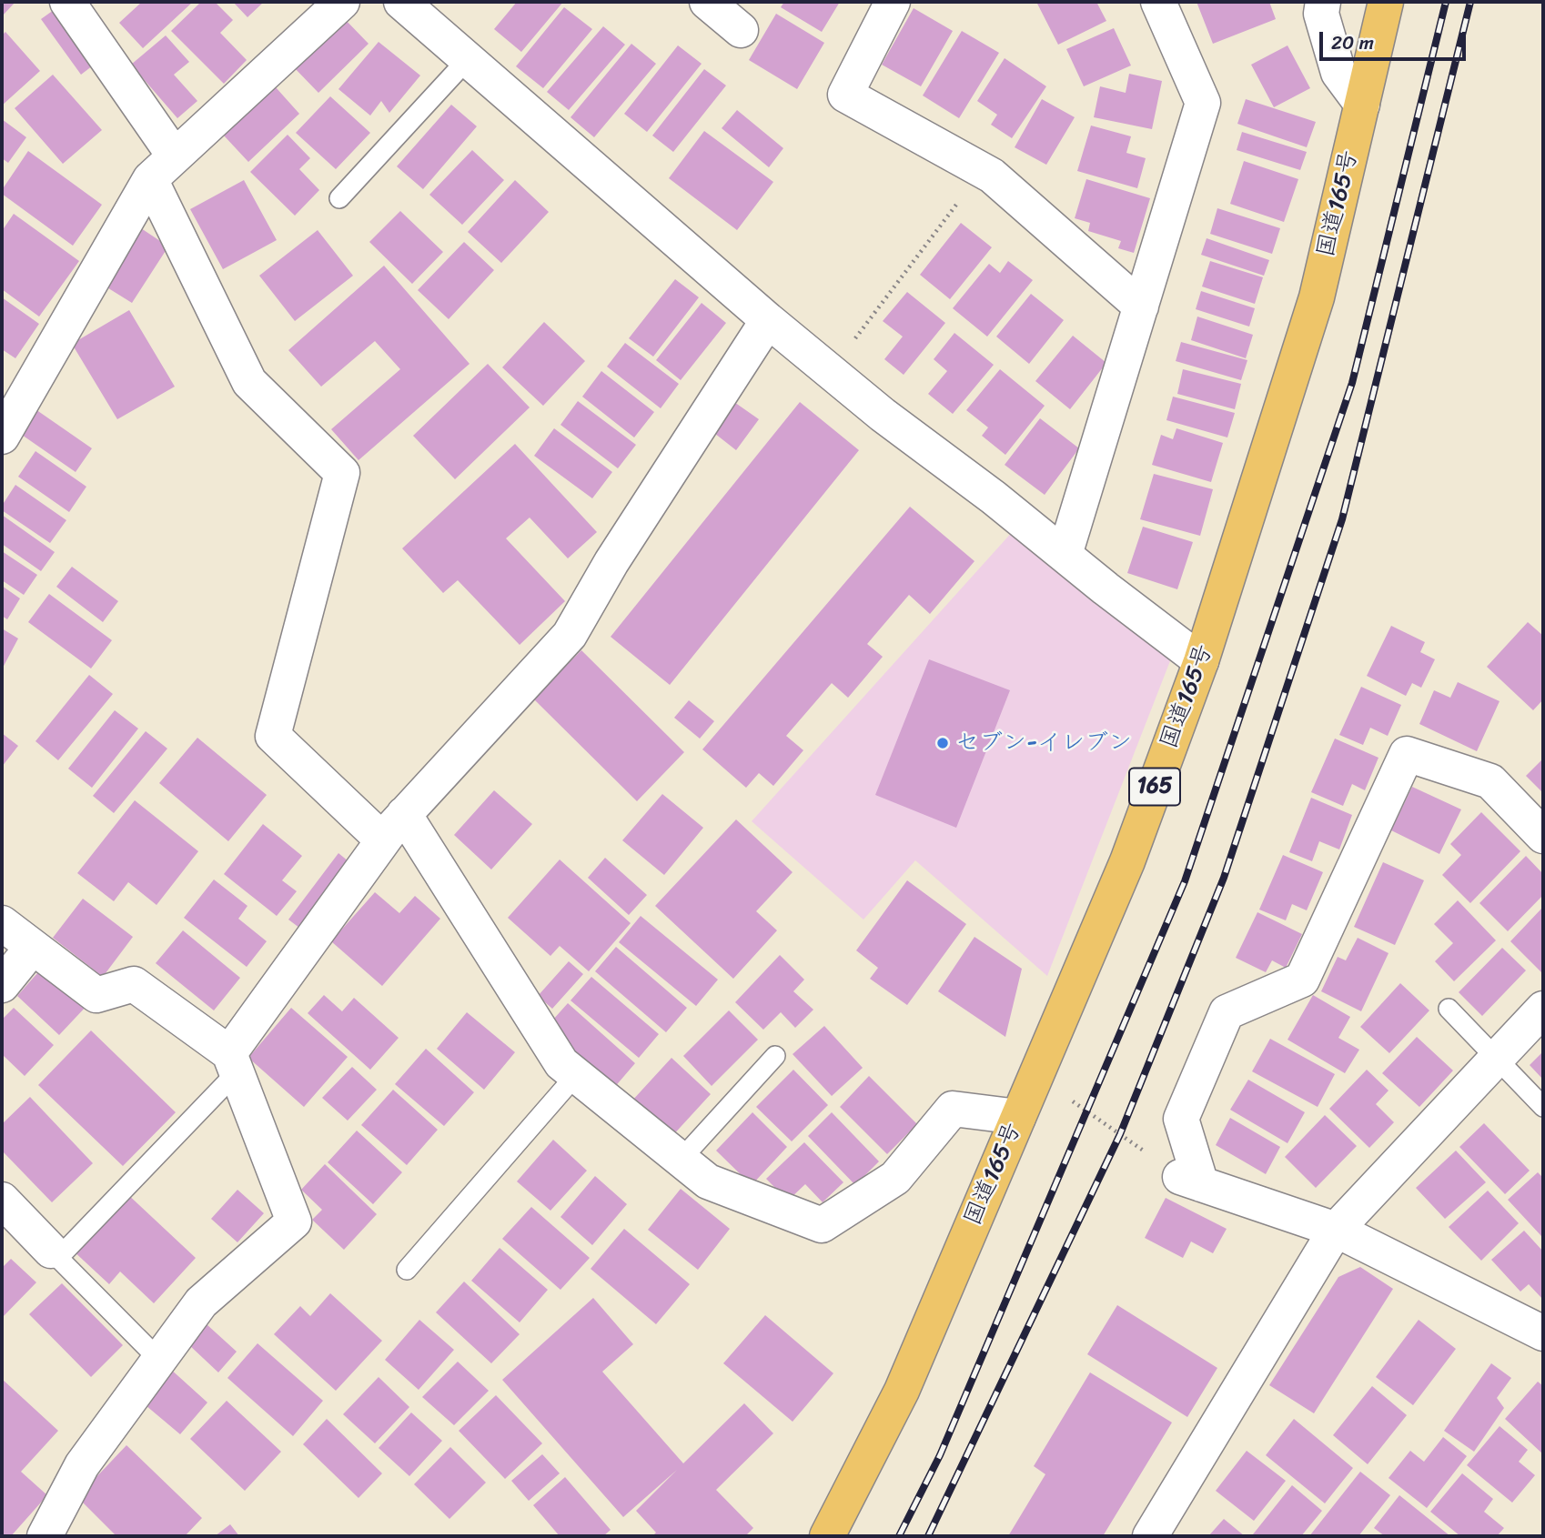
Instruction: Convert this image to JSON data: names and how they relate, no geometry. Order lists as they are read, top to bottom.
{
  "streets": {
    "highway": ["国道165号", "165"]
  },
  "places": ["セブン-イレブン"],
  "scale_bar": "20 m"
}
